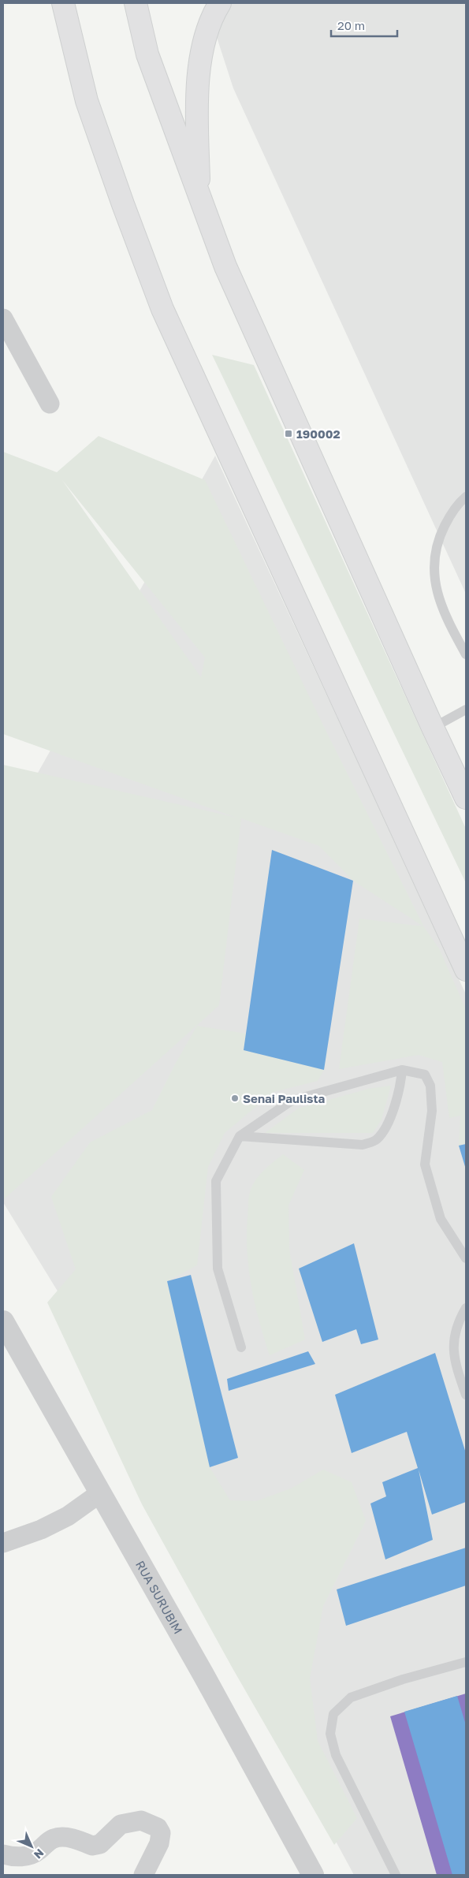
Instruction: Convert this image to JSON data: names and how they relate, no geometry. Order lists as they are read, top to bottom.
{
  "streets": {
    "street": ["RUA SURUBIM"]
  },
  "places": {
    "transit": ["190002"],
    "other": ["Senai Paulista"]
  },
  "scale_bar": "20 m",
  "north": "bottom right"
}
